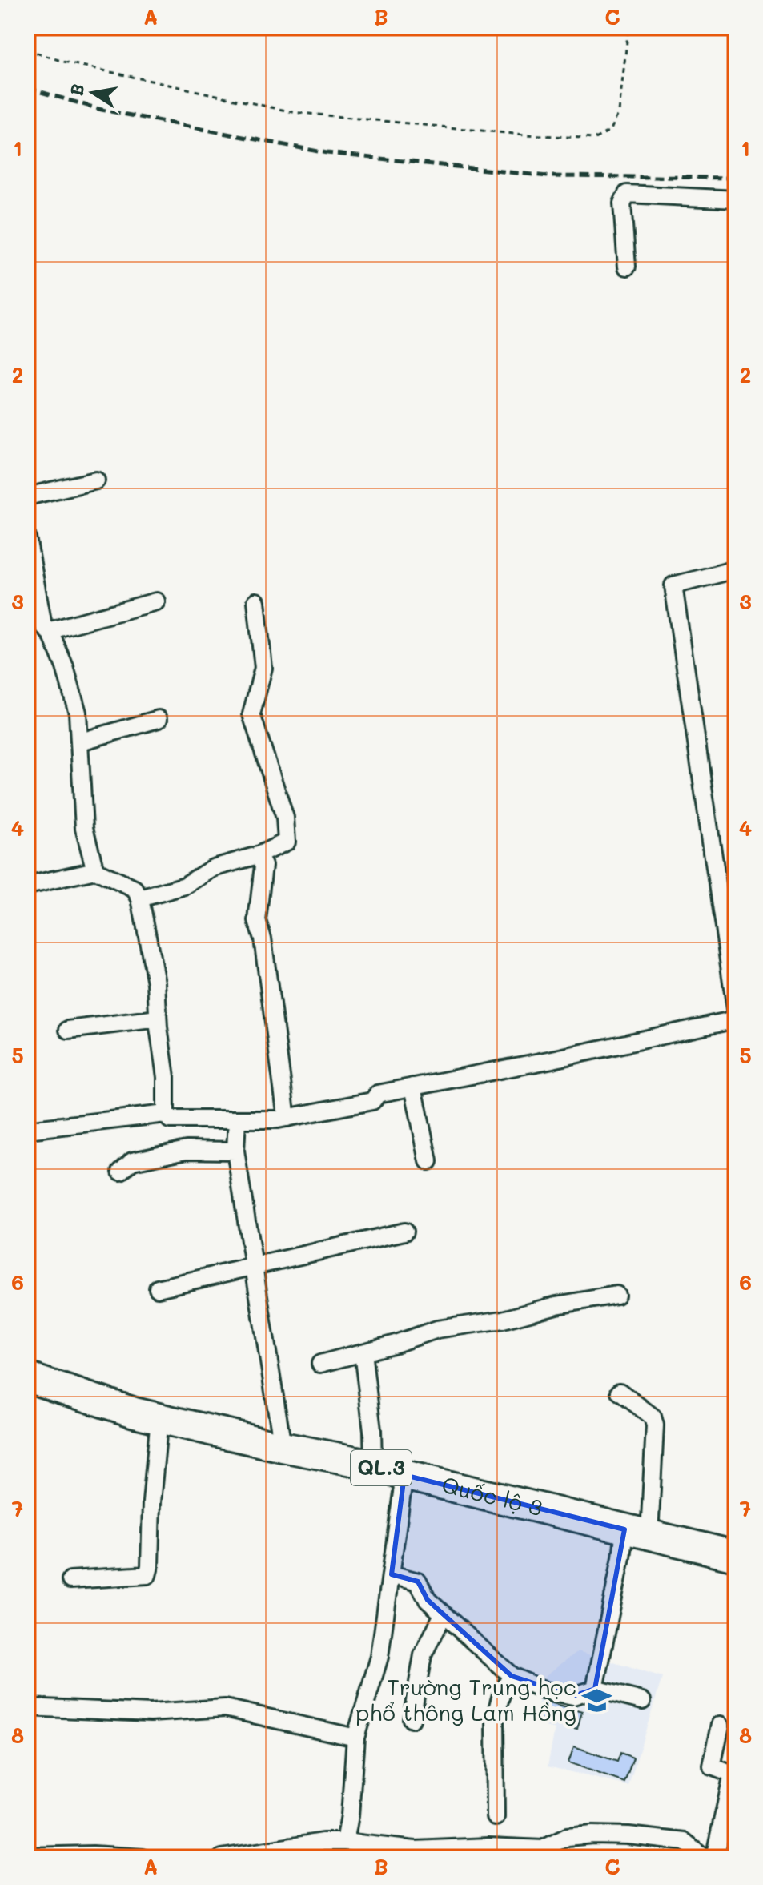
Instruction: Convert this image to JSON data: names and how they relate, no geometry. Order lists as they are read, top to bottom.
{
  "streets": {
    "highway": ["QL.3", "Quốc lộ 3"]
  },
  "places": {
    "school or university": ["Trường Trung học phổ thông Lam Hồng"]
  },
  "north": "left",
  "grid": {
    "columns": ["A", "B", "C"],
    "rows": [
      "1",
      "2",
      "3",
      "4",
      "5",
      "6",
      "7",
      "8"
    ]
  }
}
